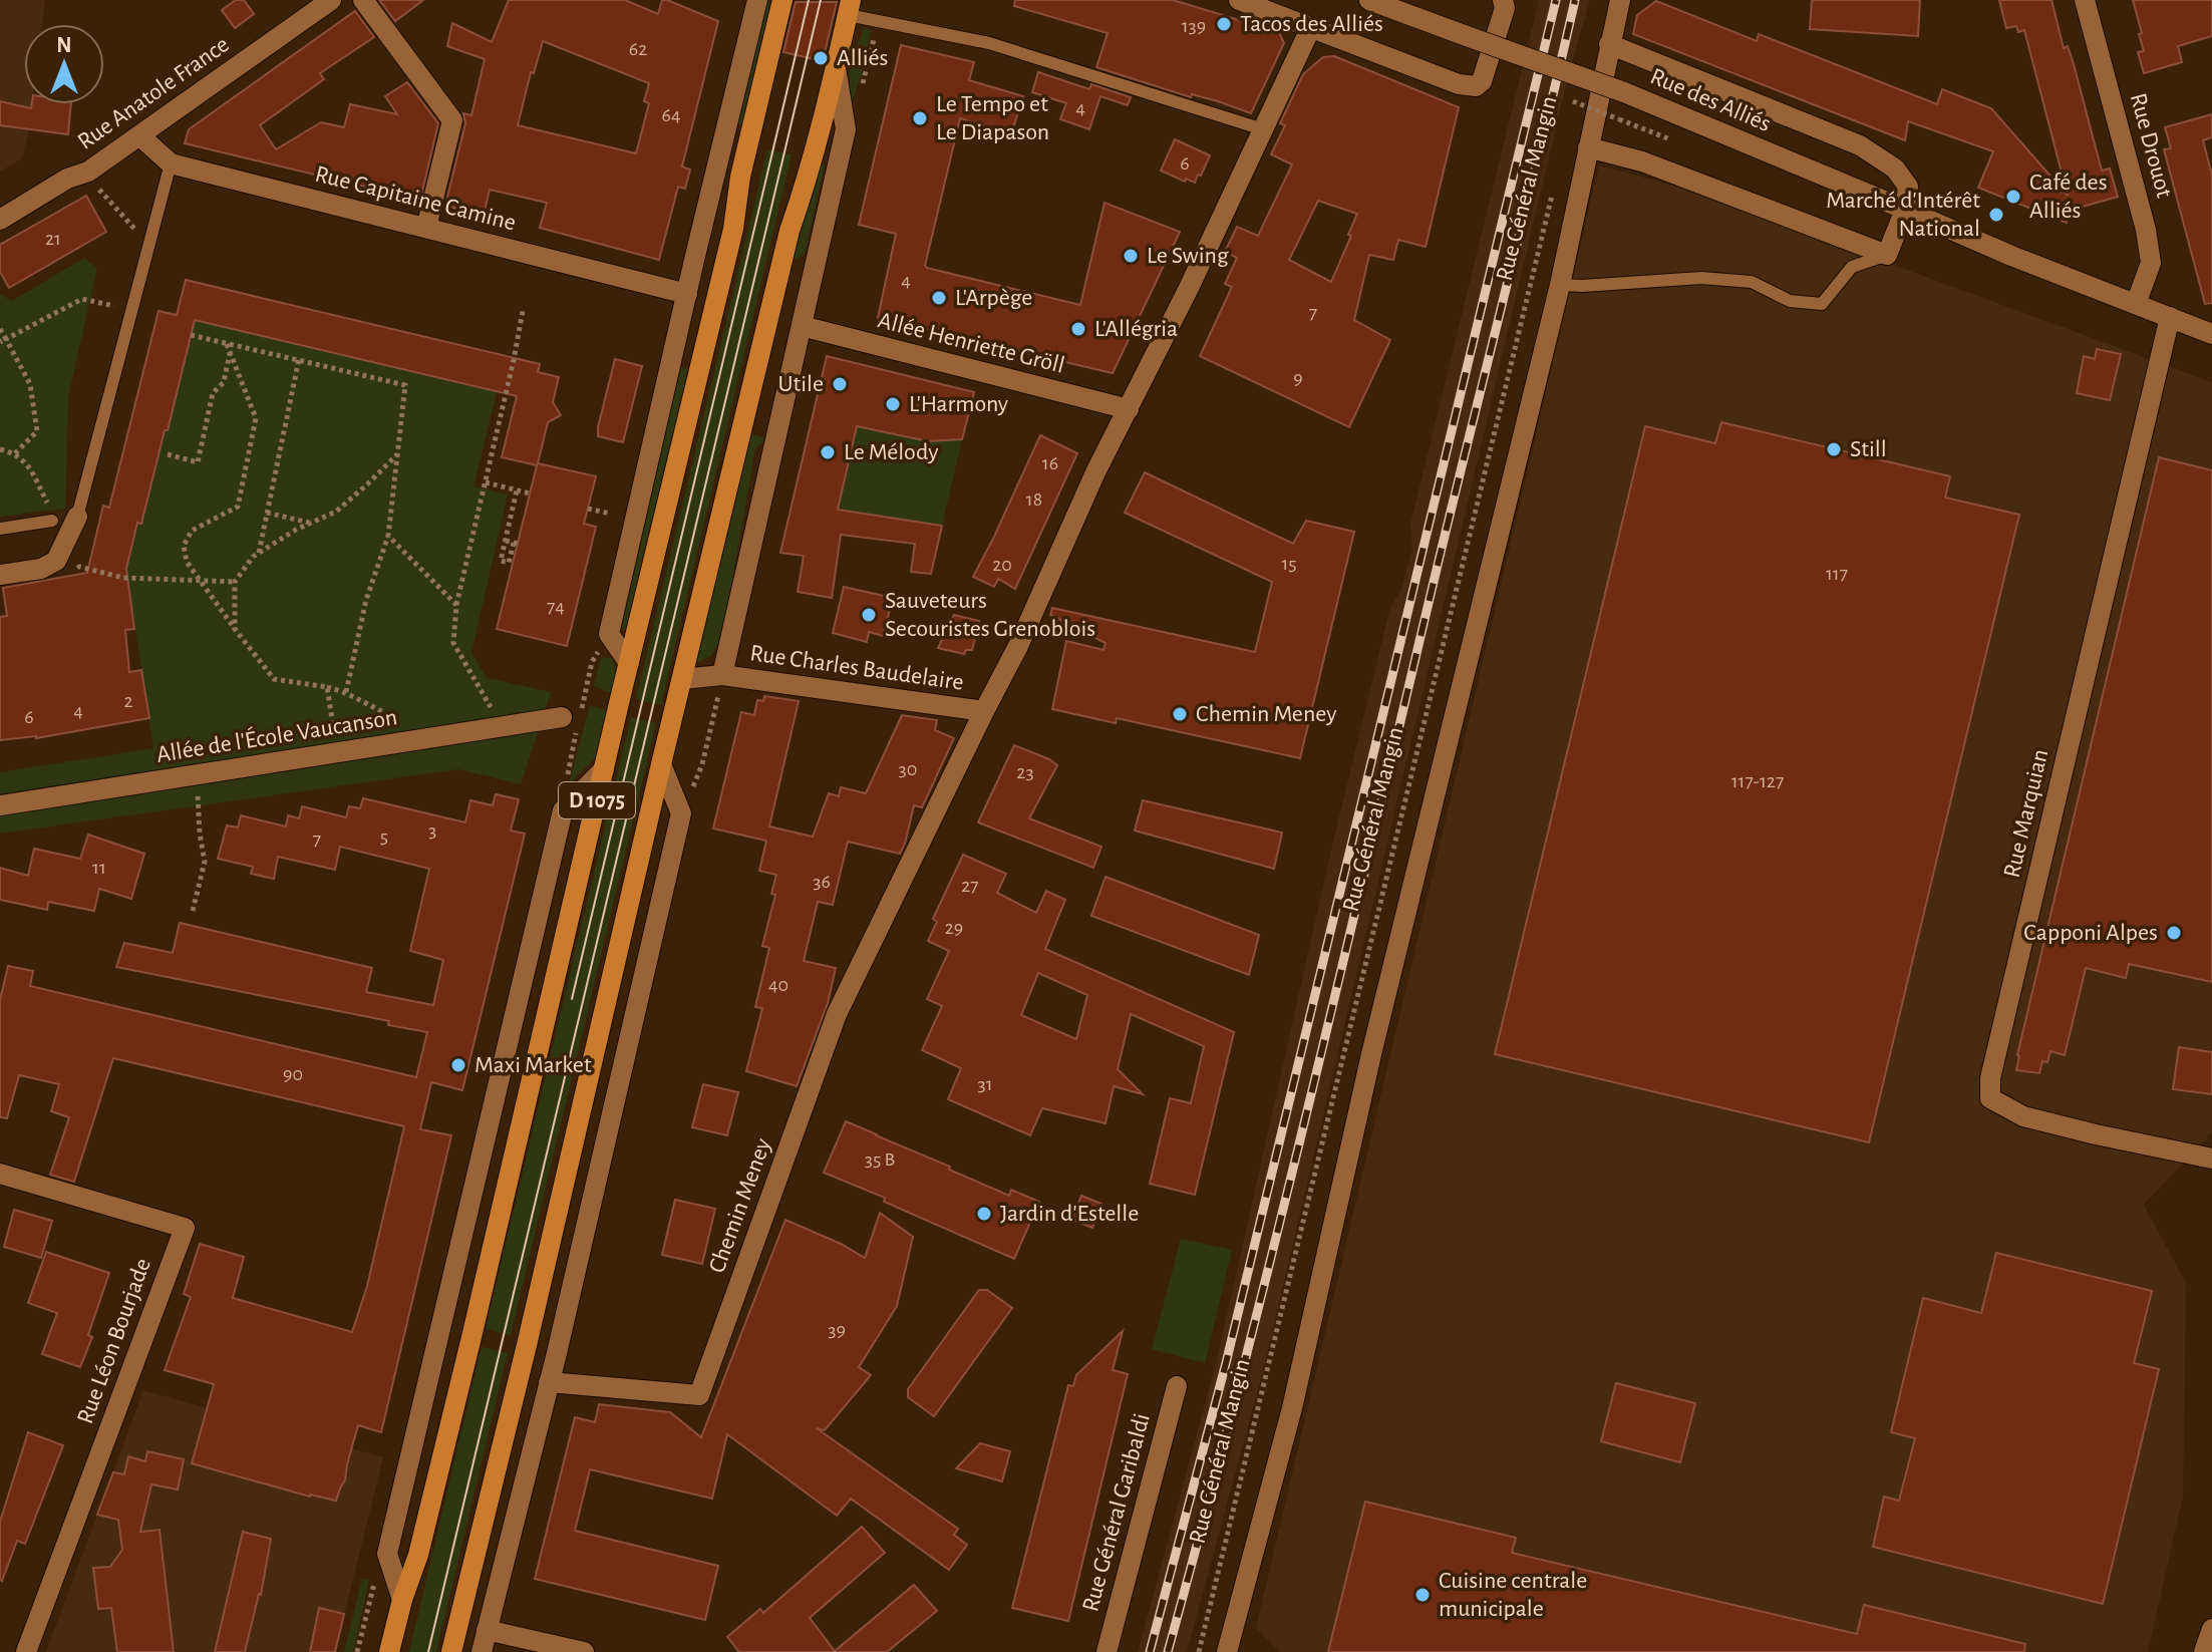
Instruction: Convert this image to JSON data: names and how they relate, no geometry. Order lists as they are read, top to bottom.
{
  "streets": {
    "main road": ["D 1075"],
    "street": [
      "Rue Anatole France",
      "Rue des Alliés",
      "Rue Drouot",
      "Rue Général Mangin",
      "Rue Capitaine Camine",
      "Allée Henriette Gröll",
      "Rue Charles Baudelaire",
      "Allée de l'École Vaucanson",
      "Rue Marquian",
      "Chemin Meney",
      "Rue Léon Bourjade",
      "Rue Général Garibaldi"
    ]
  },
  "crossings": [
    ["Rue Anatole France", "Rue Capitaine Camine"],
    ["Rue des Alliés", "Rue Drouot"],
    ["Rue des Alliés", "Rue Général Mangin"],
    ["Rue des Alliés", "Rue Marquian"],
    ["Allée Henriette Gröll", "Chemin Meney"],
    ["Rue Charles Baudelaire", "D 1075"],
    ["Rue Charles Baudelaire", "Chemin Meney"]
  ],
  "places": [
    "Tacos des Alliés",
    "Alliés",
    "Le Tempo et Le Diapason",
    "Café des Alliés",
    "Marché d'Intérêt National",
    "Le Swing",
    "L'Arpège",
    "L'Allégria",
    "Utile",
    "L'Harmony",
    "Still",
    "Le Mélody",
    "Sauveteurs Secouristes Grenoblois",
    "Chemin Meney",
    "Capponi Alpes",
    "Maxi Market",
    "Jardin d'Estelle",
    "Cuisine centrale municipale"
  ],
  "house_numbers": [
    "139",
    "62",
    "4",
    "64",
    "6",
    "21",
    "4",
    "7",
    "9",
    "16",
    "18",
    "15",
    "20",
    "117",
    "74",
    "2",
    "4",
    "6",
    "30",
    "23",
    "117-127",
    "3",
    "5",
    "7",
    "11",
    "36",
    "27",
    "29",
    "40",
    "90",
    "31",
    "35 B",
    "39"
  ],
  "north": "top"
}
